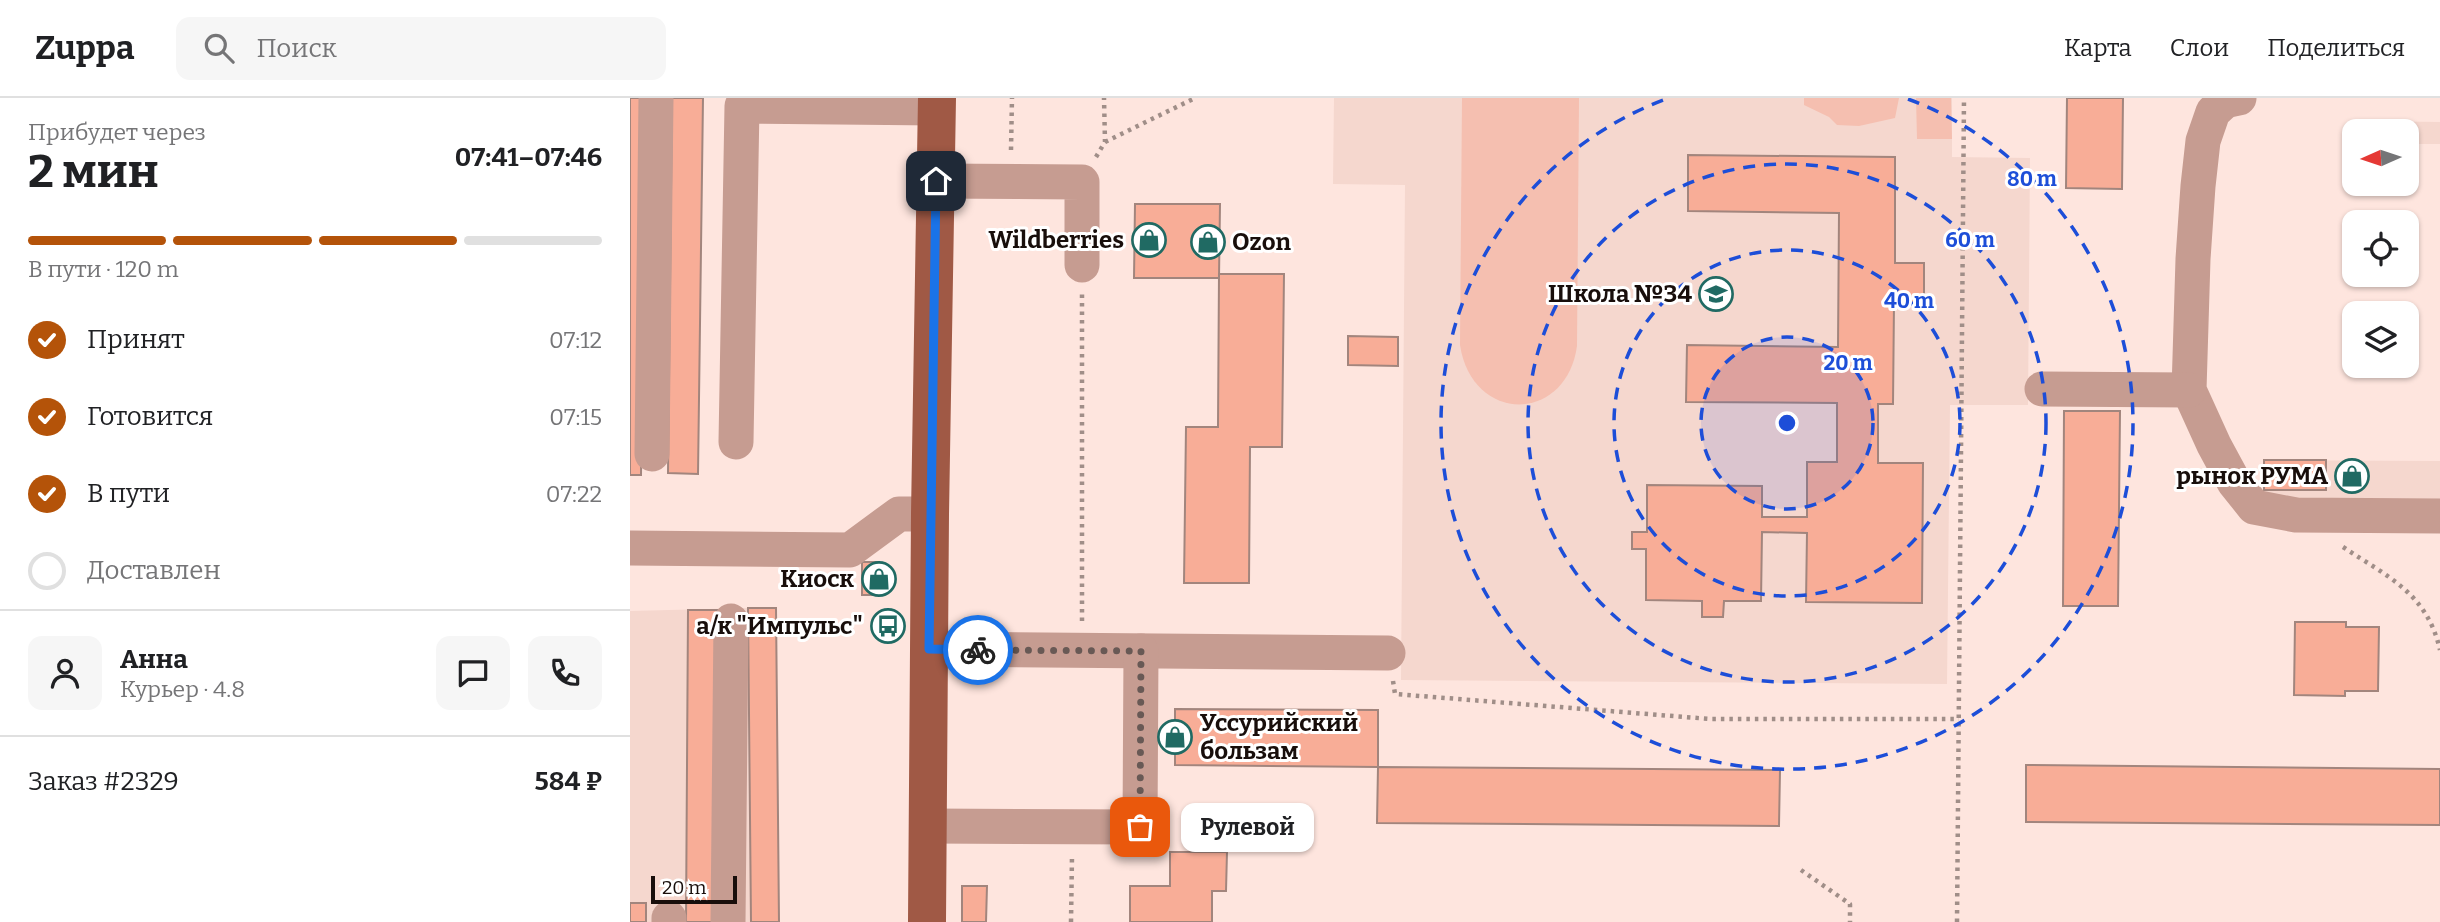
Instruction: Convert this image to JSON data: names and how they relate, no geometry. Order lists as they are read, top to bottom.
{
  "places": {
    "shop": [
      "Wildberries",
      "Ozon",
      "рынок РУМА",
      "Киоск",
      "Уссурийский бользам"
    ],
    "school or university": ["Школа №34"],
    "bus stop": ["а/к \"Импульс\""],
    "other": ["Рулевой"]
  },
  "scale_bar": "20 m",
  "north": "left",
  "page": {
    "header": "Zuppa",
    "search": "Поиск",
    "nav": ["Карта", "Слои", "Поделиться"],
    "heading": ["2 мин", "Прибудет через", "07:41–07:46"],
    "panel": [
      "Анна",
      "Курьер · 4.8",
      "Заказ #2329",
      "584 ₽"
    ],
    "bar": "В пути · 120 m",
    "list": [
      ["Принят", "07:12"],
      ["Готовится", "07:15"],
      ["В пути", "07:22"],
      "Доставлен"
    ],
    "bubble": "Рулевой",
    "scale": "20 m"
  },
  "rings": [
    "80 m",
    "60 m",
    "40 m",
    "20 m"
  ]
}
